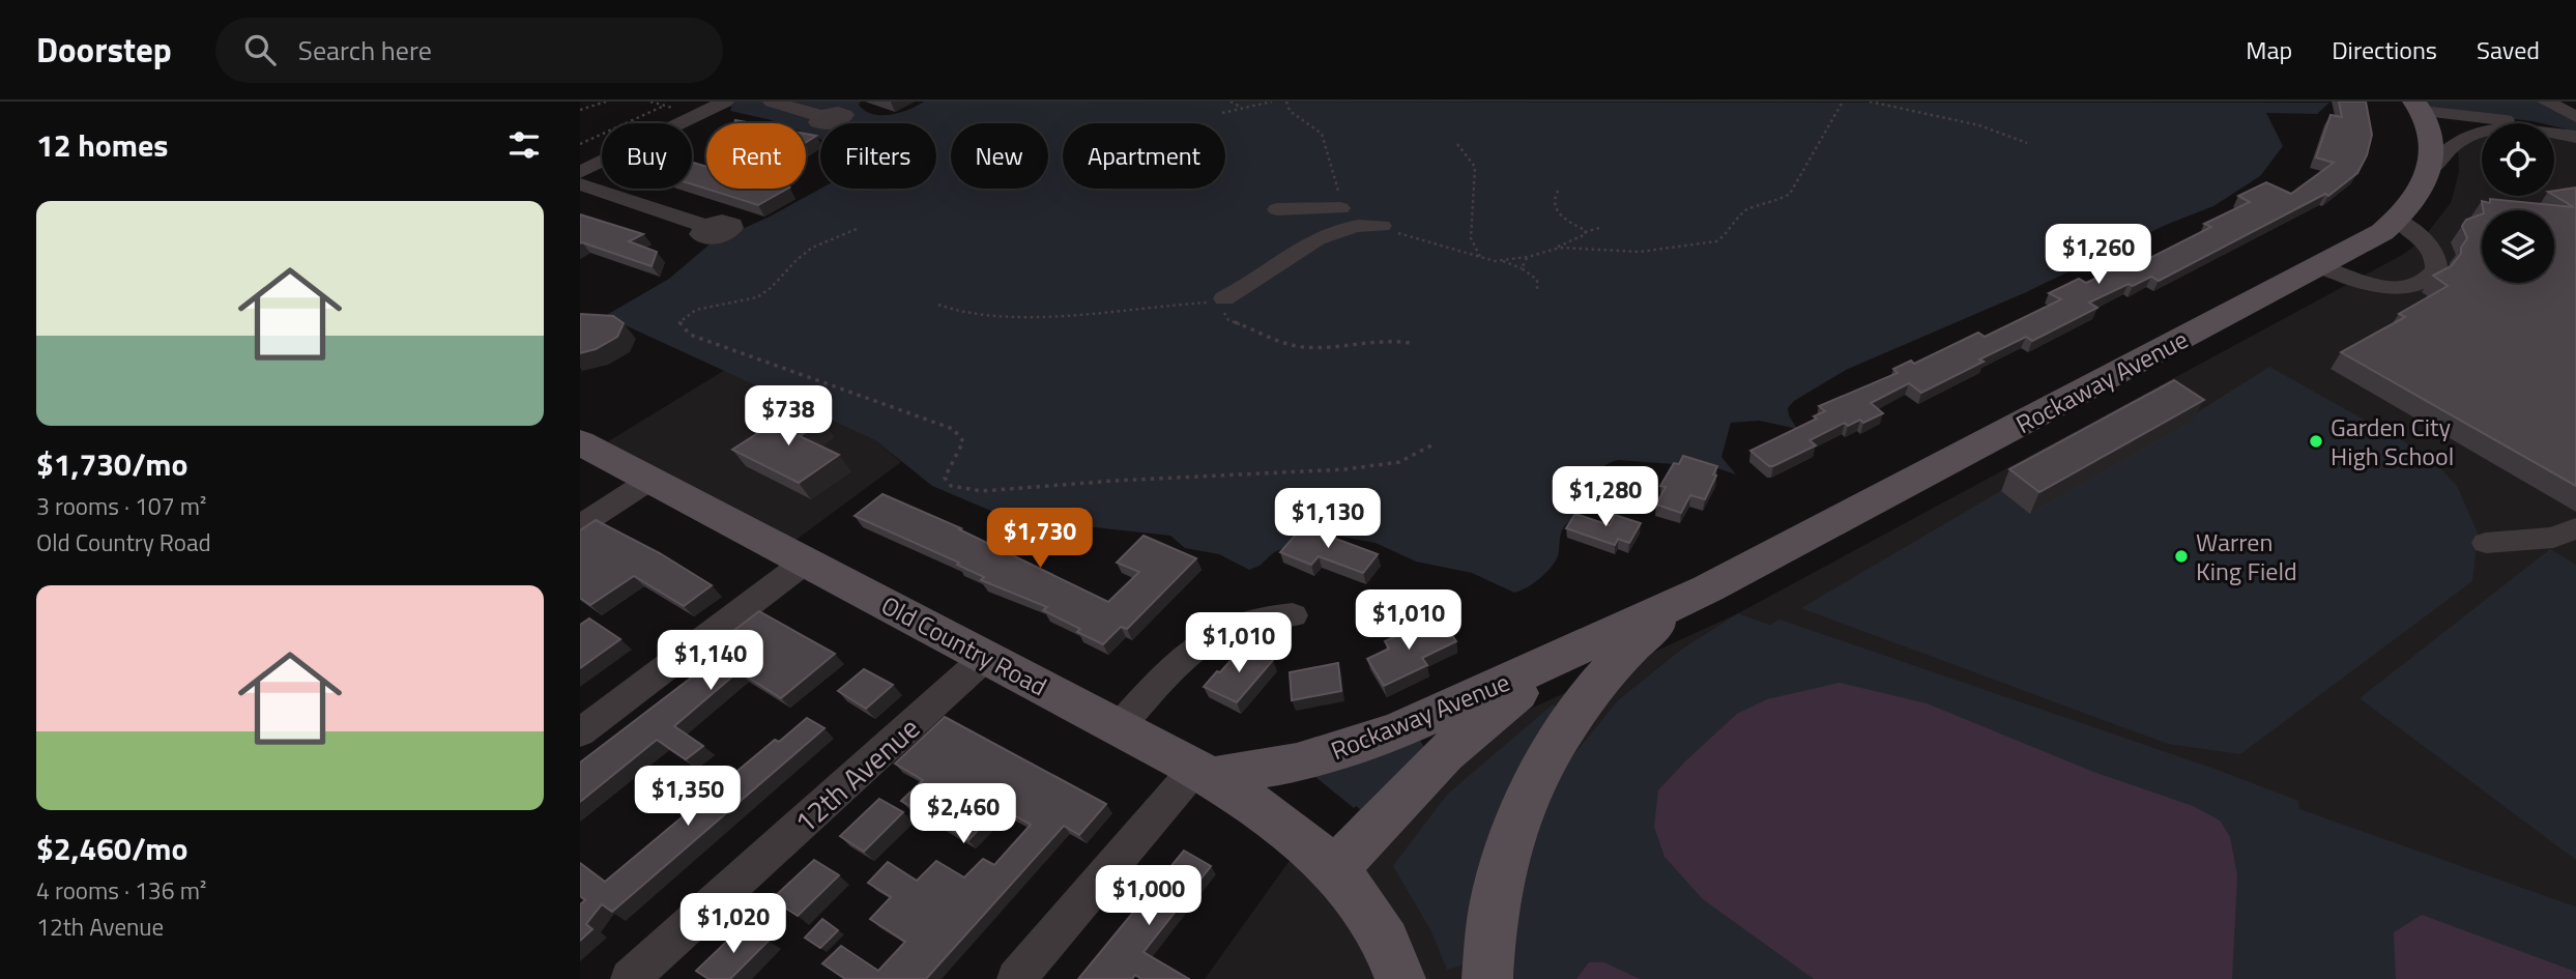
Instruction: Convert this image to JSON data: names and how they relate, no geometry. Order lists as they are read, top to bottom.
{
  "streets": {
    "main road": ["Rockaway Avenue", "Old Country Road"],
    "street": ["12th Avenue"]
  },
  "crossings": [
    ["Rockaway Avenue", "Old Country Road"],
    ["Old Country Road", "12th Avenue"]
  ],
  "places": ["Garden City High School", "Warren King Field"],
  "page": {
    "header": "Doorstep",
    "search": "Search here",
    "nav": ["Map", "Directions", "Saved"],
    "heading": "12 homes",
    "chip": [
      "Buy",
      "Rent",
      "Filters",
      "New",
      "Apartment"
    ],
    "list": [
      {
        "name": "$1,730/mo",
        "note": "3 rooms · 107 m² · Old Country Road"
      },
      {
        "name": "$2,460/mo",
        "note": "4 rooms · 136 m² · 12th Avenue"
      }
    ],
    "price": [
      "$1,260",
      "$738",
      "$1,280",
      "$1,130",
      "$1,730",
      "$1,010",
      "$1,010",
      "$1,140",
      "$1,350",
      "$2,460",
      "$1,000",
      "$1,020"
    ]
  }
}
